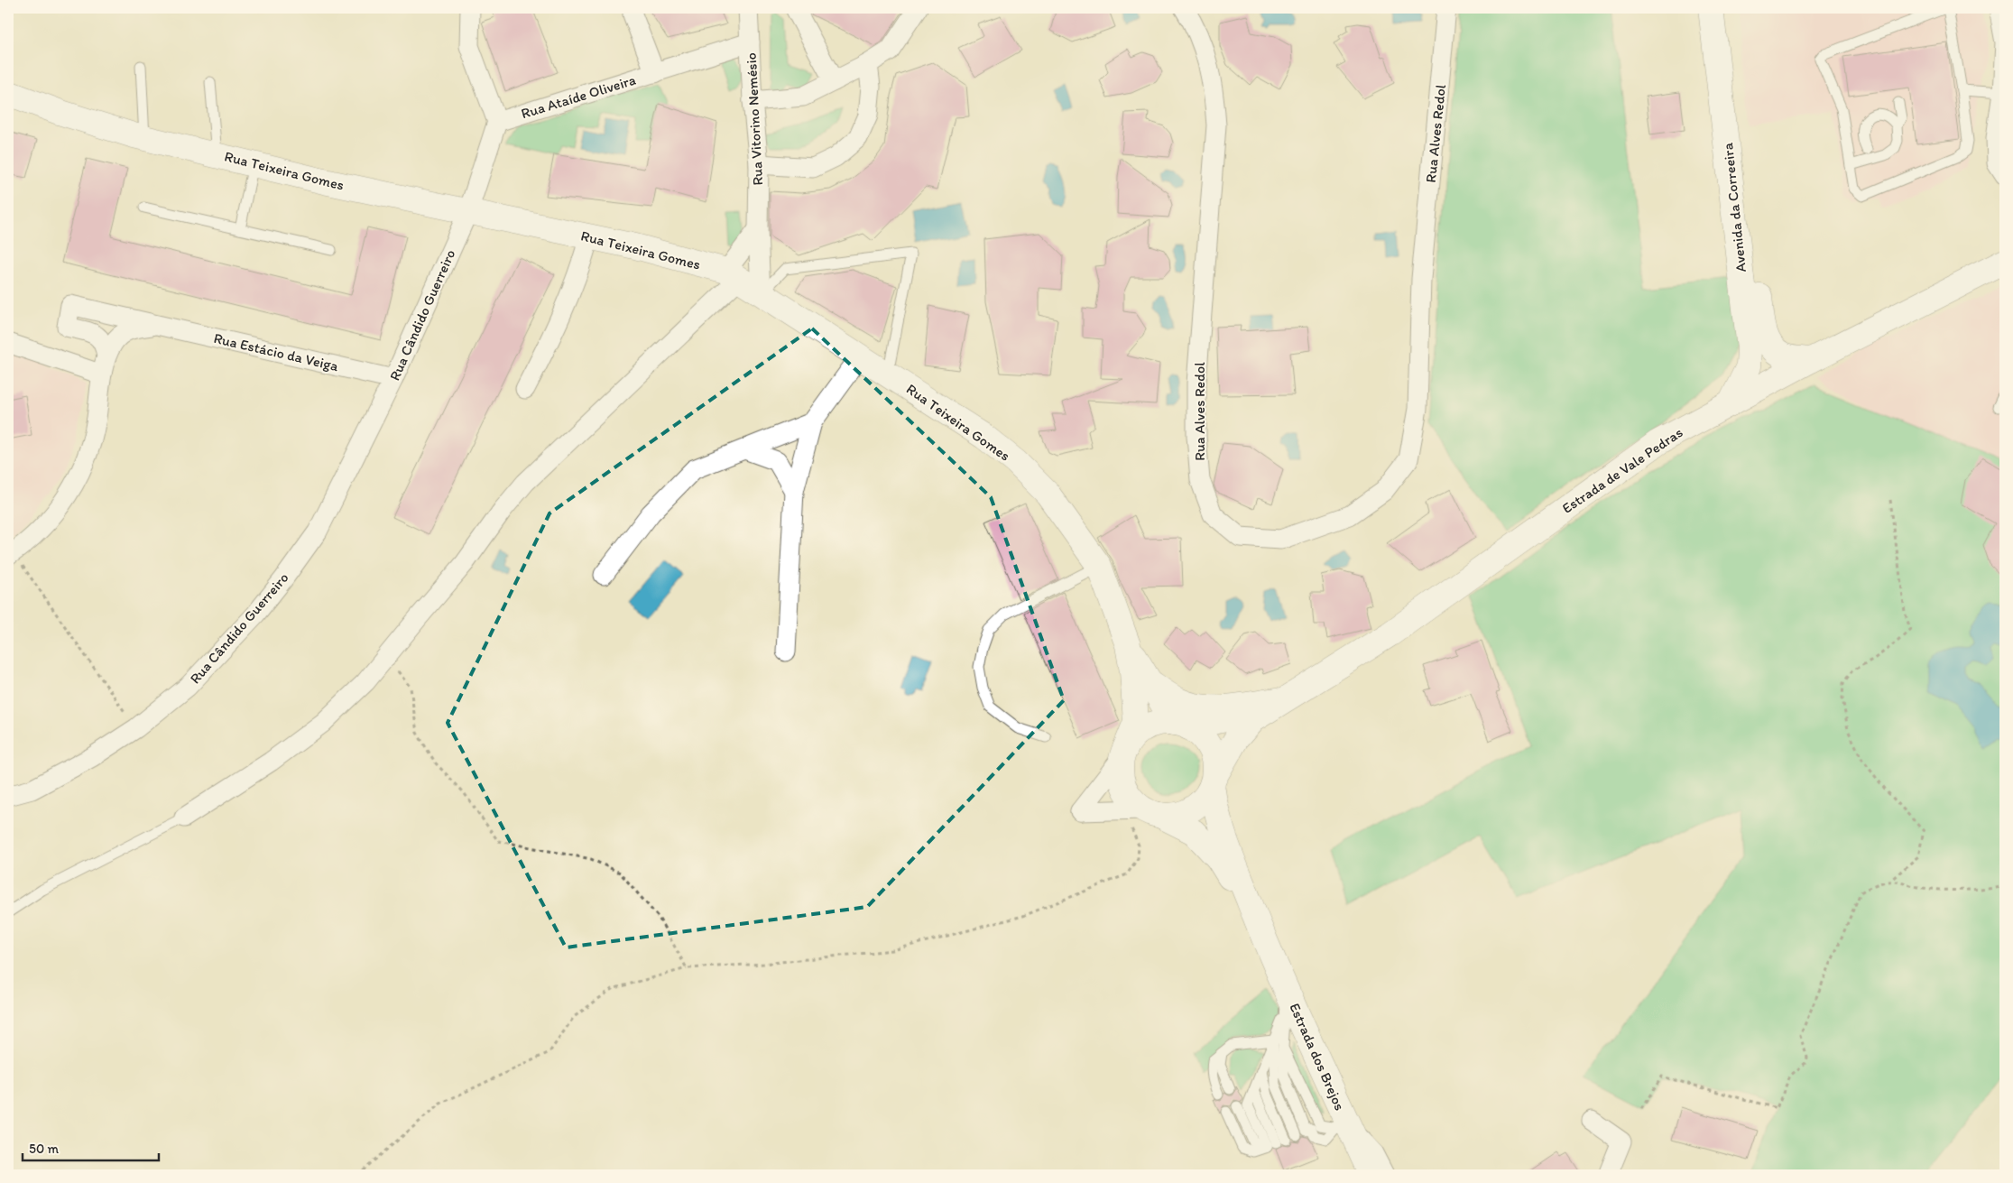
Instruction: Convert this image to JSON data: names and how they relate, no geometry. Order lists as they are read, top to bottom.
{
  "streets": {
    "main road": [
      "Rua Teixeira Gomes",
      "Avenida da Correeira",
      "Estrada de Vale Pedras",
      "Estrada dos Brejos"
    ],
    "street": [
      "Rua Ataíde Oliveira",
      "Rua Vitorino Nemésio",
      "Rua Alves Redol",
      "Rua Cândido Guerreiro",
      "Rua Estácio da Veiga"
    ]
  },
  "crossings": [
    ["Rua Ataíde Oliveira", "Rua Vitorino Nemésio"],
    ["Rua Vitorino Nemésio", "Rua Teixeira Gomes"],
    ["Rua Teixeira Gomes", "Rua Cândido Guerreiro"],
    ["Rua Teixeira Gomes", "Estrada de Vale Pedras"],
    ["Rua Teixeira Gomes", "Estrada dos Brejos"],
    ["Avenida da Correeira", "Estrada de Vale Pedras"],
    ["Rua Cândido Guerreiro", "Rua Estácio da Veiga"],
    ["Estrada de Vale Pedras", "Estrada dos Brejos"]
  ],
  "scale_bar": "50 m"
}
